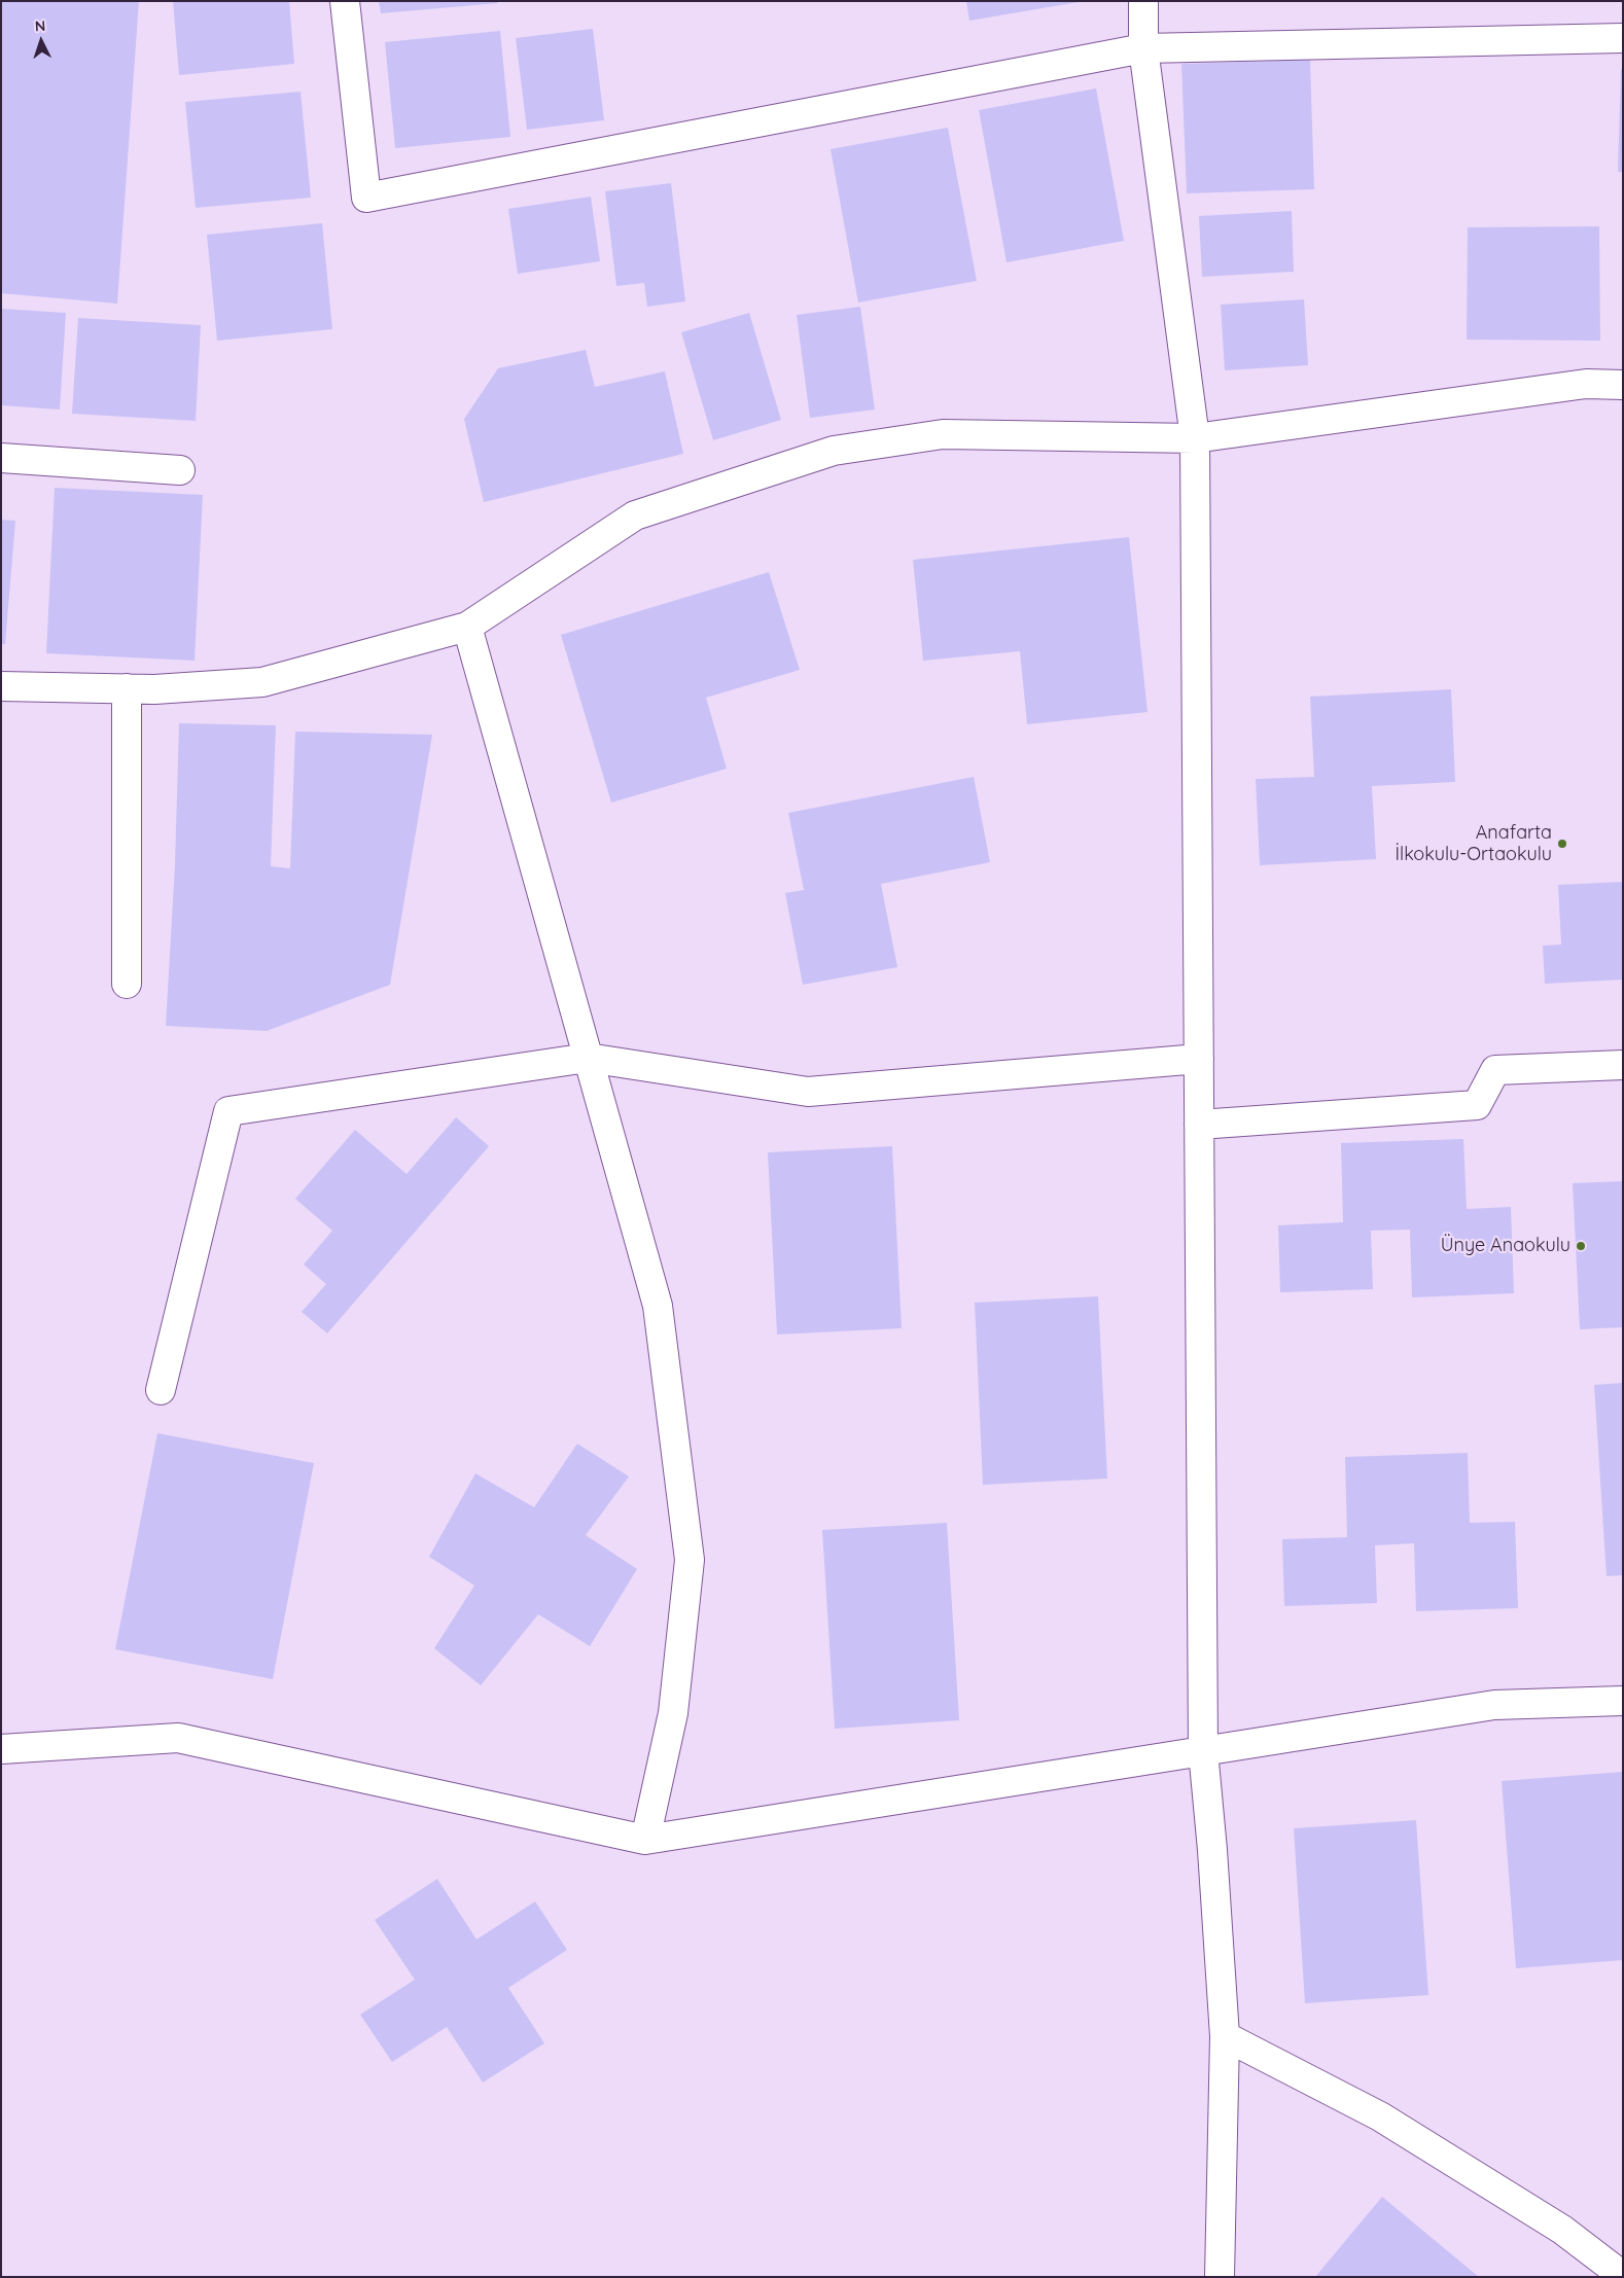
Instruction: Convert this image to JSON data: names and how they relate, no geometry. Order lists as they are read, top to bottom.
{
  "places": ["Anafarta İlkokulu-Ortaokulu", "Ünye Anaokulu"],
  "north": "top"
}
